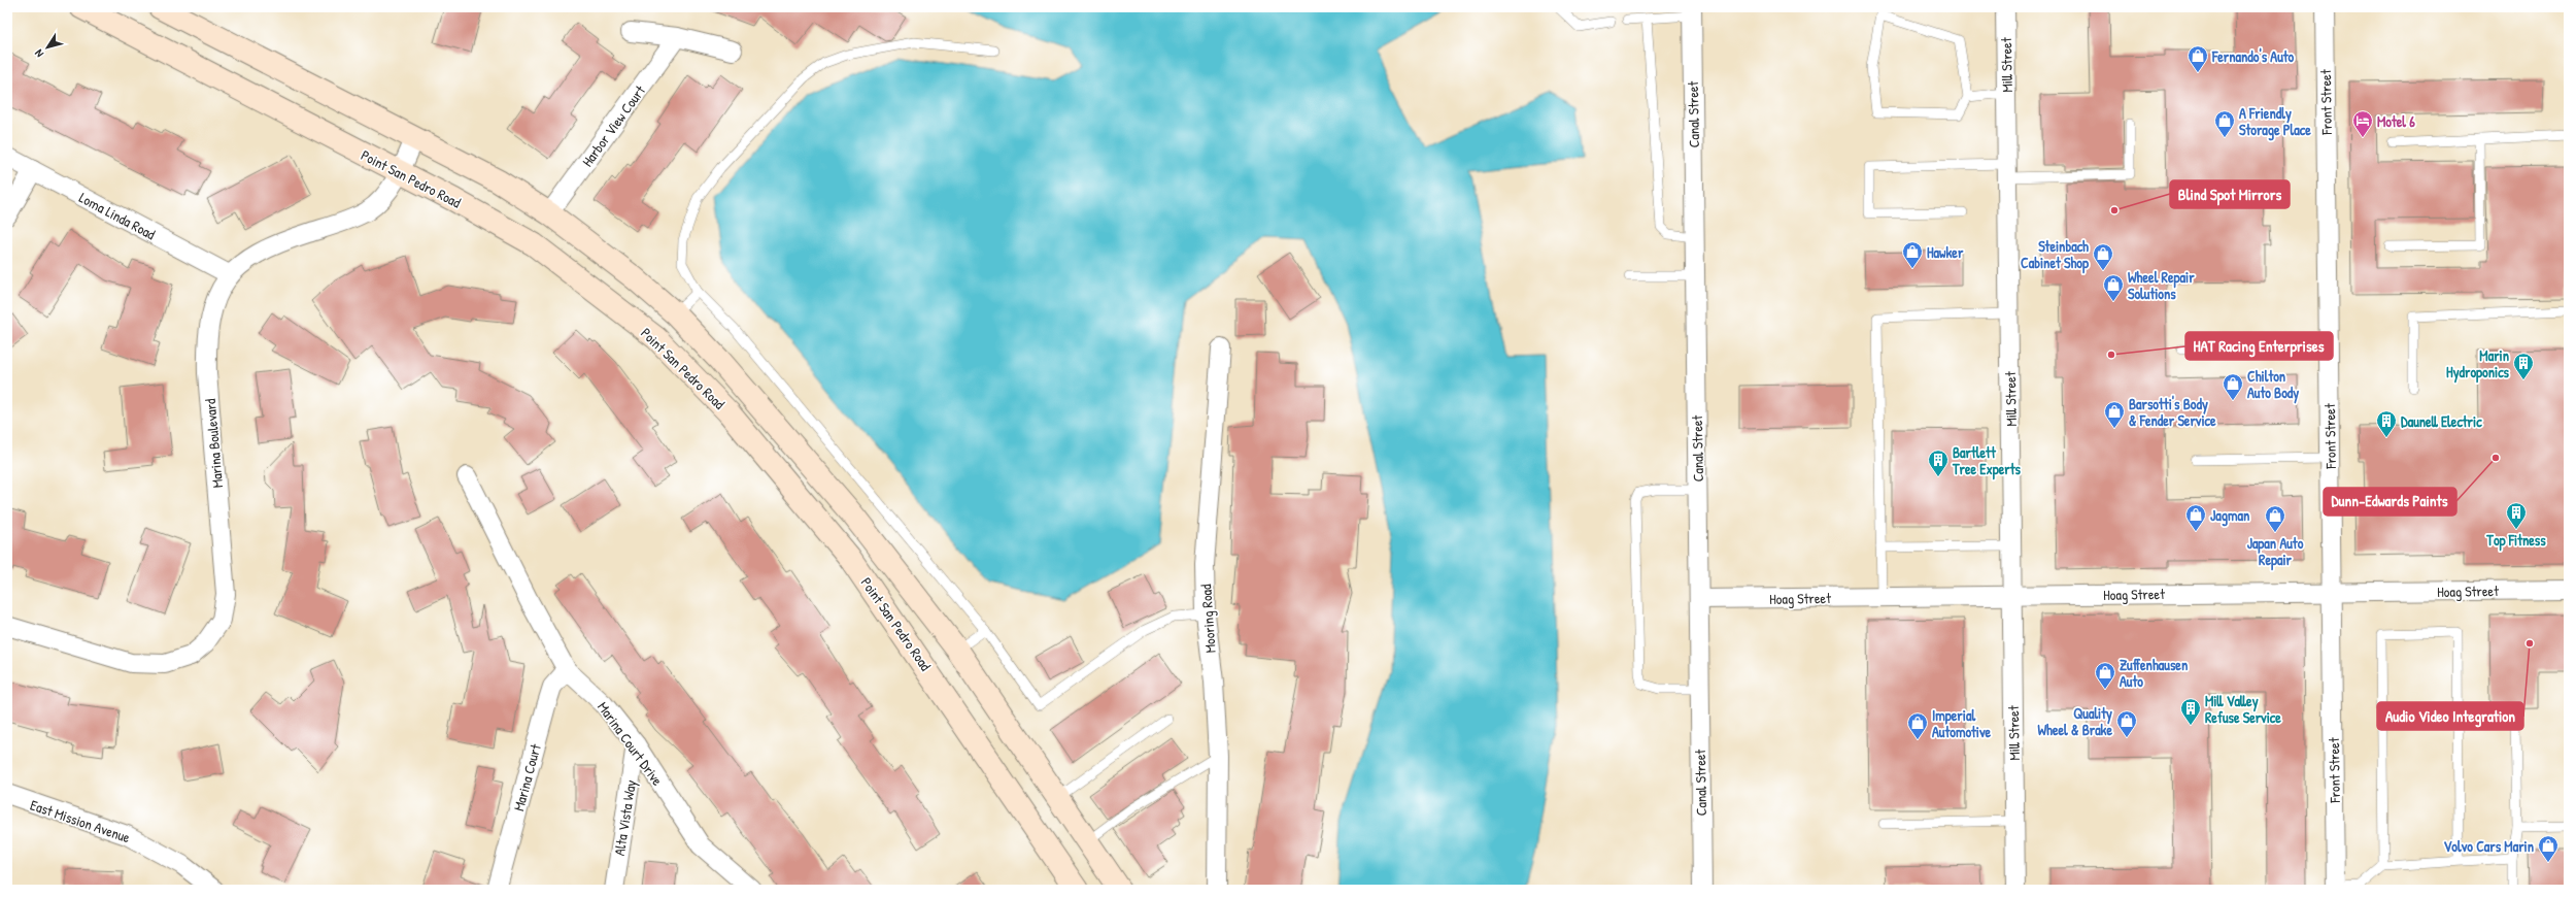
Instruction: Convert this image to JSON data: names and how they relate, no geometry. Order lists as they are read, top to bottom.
{
  "streets": {
    "main road": ["Point San Pedro Road"],
    "street": [
      "Mill Street",
      "Front Street",
      "Canal Street",
      "Harbor View Court",
      "Loma Linda Road",
      "Marina Boulevard",
      "Hoag Street",
      "Mooring Road",
      "Marina Court Drive",
      "Marina Court",
      "Alta Vista Way",
      "East Mission Avenue"
    ]
  },
  "crossings": [
    ["Mill Street", "Hoag Street"],
    ["Front Street", "Hoag Street"],
    ["Canal Street", "Hoag Street"],
    ["Harbor View Court", "Point San Pedro Road"],
    ["Point San Pedro Road", "Marina Boulevard"],
    ["Loma Linda Road", "Marina Boulevard"],
    ["Marina Court Drive", "Marina Court"],
    ["Marina Court Drive", "Alta Vista Way"]
  ],
  "places": {
    "shop": [
      "Fernando's Auto",
      "A Friendly Storage Place",
      "Hawker",
      "Steinbach Cabinet Shop",
      "Wheel Repair Solutions",
      "Chilton Auto Body",
      "Barsotti's Body & Fender Service",
      "Jagman",
      "Japan Auto Repair",
      "Zuffenhausen Auto",
      "Quality Wheel & Brake",
      "Imperial Automotive",
      "Volvo Cars Marin"
    ],
    "hotel": ["Motel 6"],
    "other": [
      "Blind Spot Mirrors",
      "HAT Racing Enterprises",
      "Dunn-Edwards Paints",
      "Audio Video Integration"
    ],
    "building": [
      "Marin Hydroponics",
      "Daunell Electric",
      "Bartlett Tree Experts",
      "Top Fitness",
      "Mill Valley Refuse Service"
    ]
  },
  "north": "bottom left"
}
